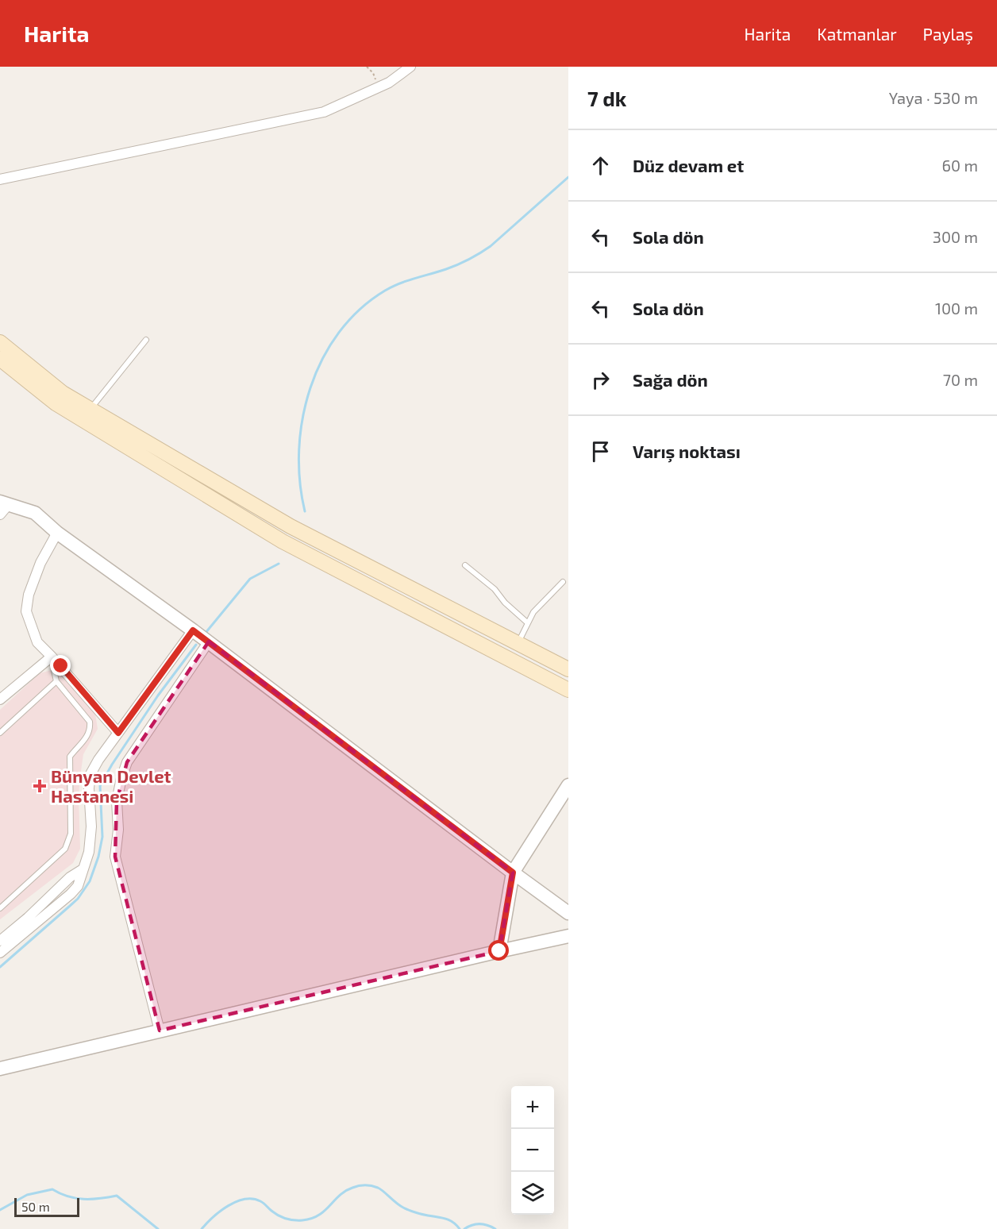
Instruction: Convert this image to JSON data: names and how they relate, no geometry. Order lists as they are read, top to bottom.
{
  "places": {
    "health": ["Bünyan Devlet Hastanesi"]
  },
  "scale_bar": "50 m",
  "page": {
    "header": "Harita",
    "nav": ["Harita", "Katmanlar", "Paylaş"],
    "heading": ["7 dk", "Yaya · 530 m"],
    "list": [
      ["Düz devam et", "60 m"],
      ["Sola dön", "300 m"],
      ["Sola dön", "100 m"],
      ["Sağa dön", "70 m"],
      "Varış noktası"
    ],
    "map_buttons": ["+", "−"],
    "scale": "50 m"
  }
}
